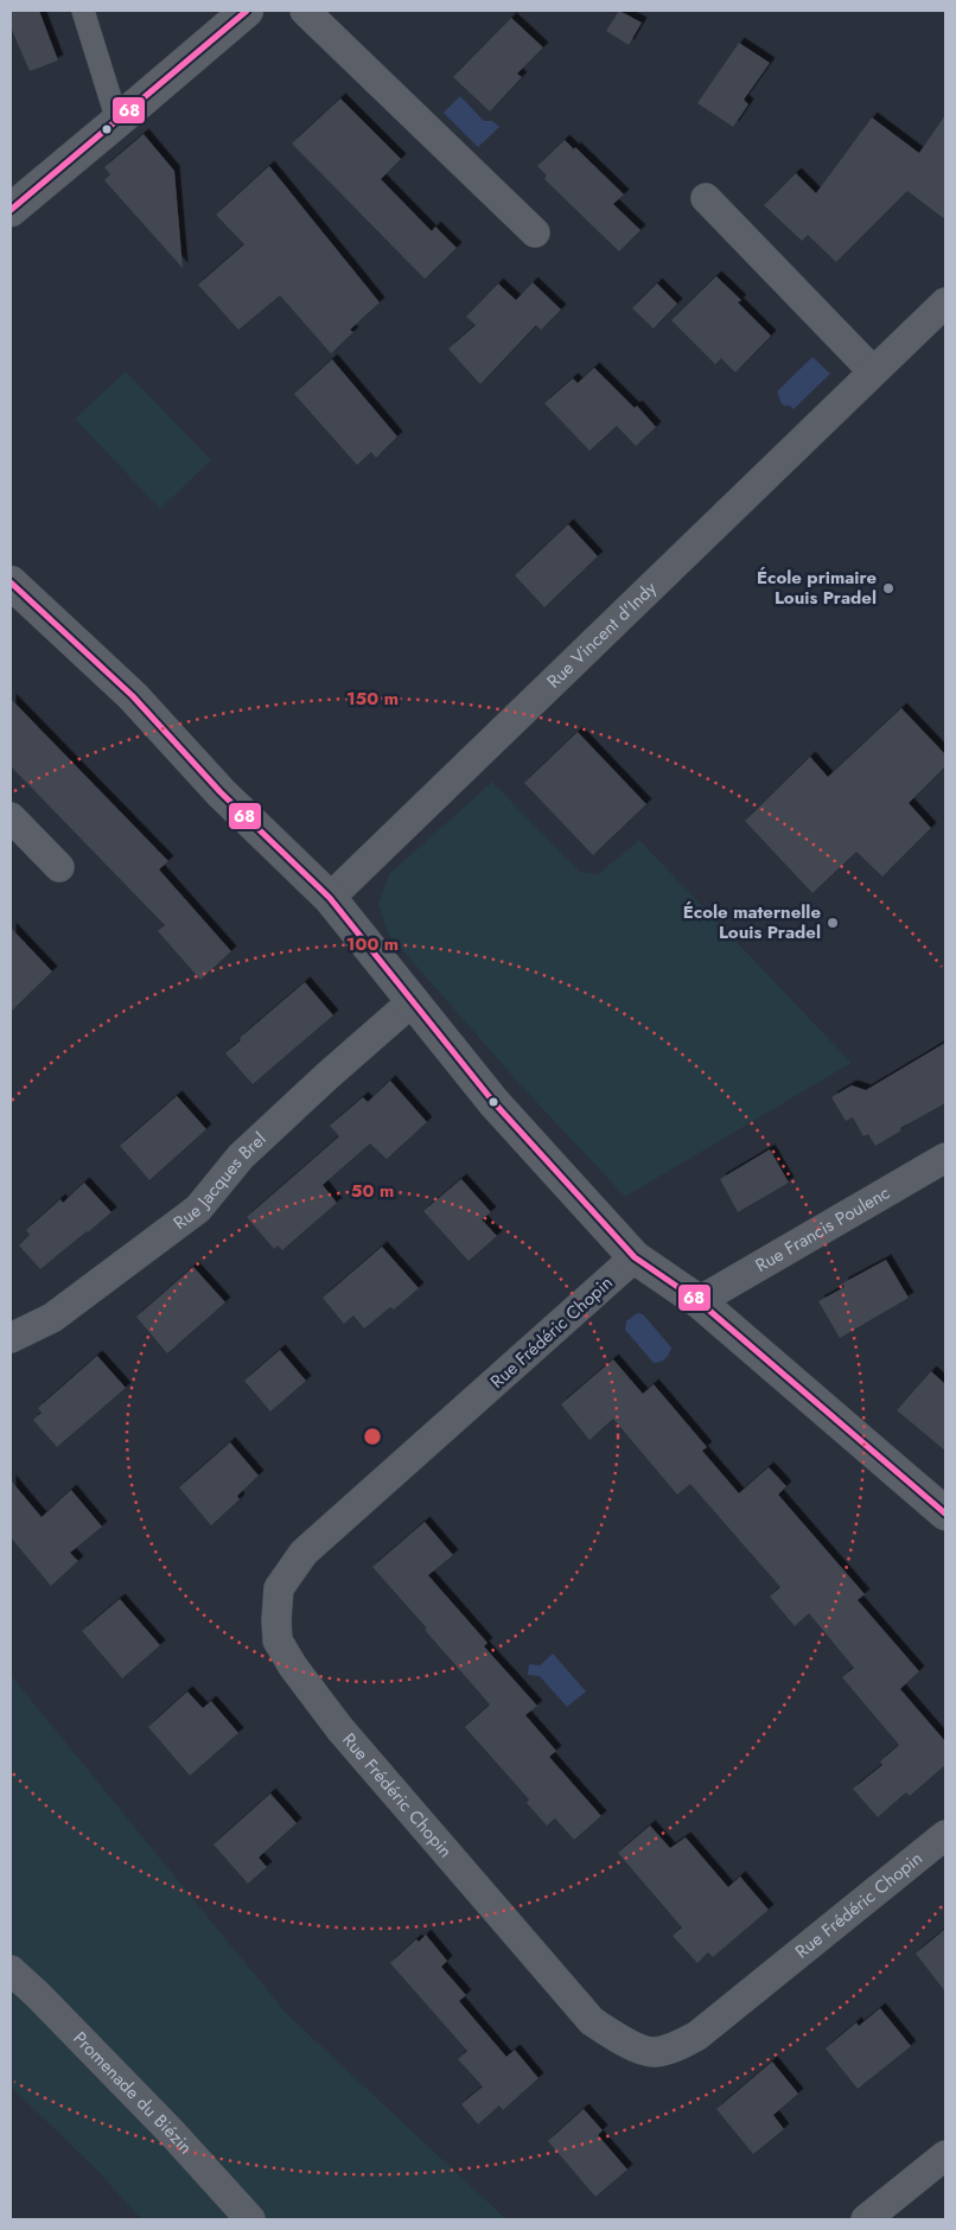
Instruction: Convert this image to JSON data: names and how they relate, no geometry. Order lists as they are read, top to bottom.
{
  "streets": {
    "street": [
      "Rue Vincent d'Indy",
      "Rue Jacques Brel",
      "Rue Francis Poulenc",
      "Rue Frédéric Chopin",
      "Promenade du Biézin"
    ]
  },
  "places": ["École primaire Louis Pradel", "École maternelle Louis Pradel"],
  "lines": ["transit line 68"],
  "rings": ["150 m", "100 m", "50 m"]
}
